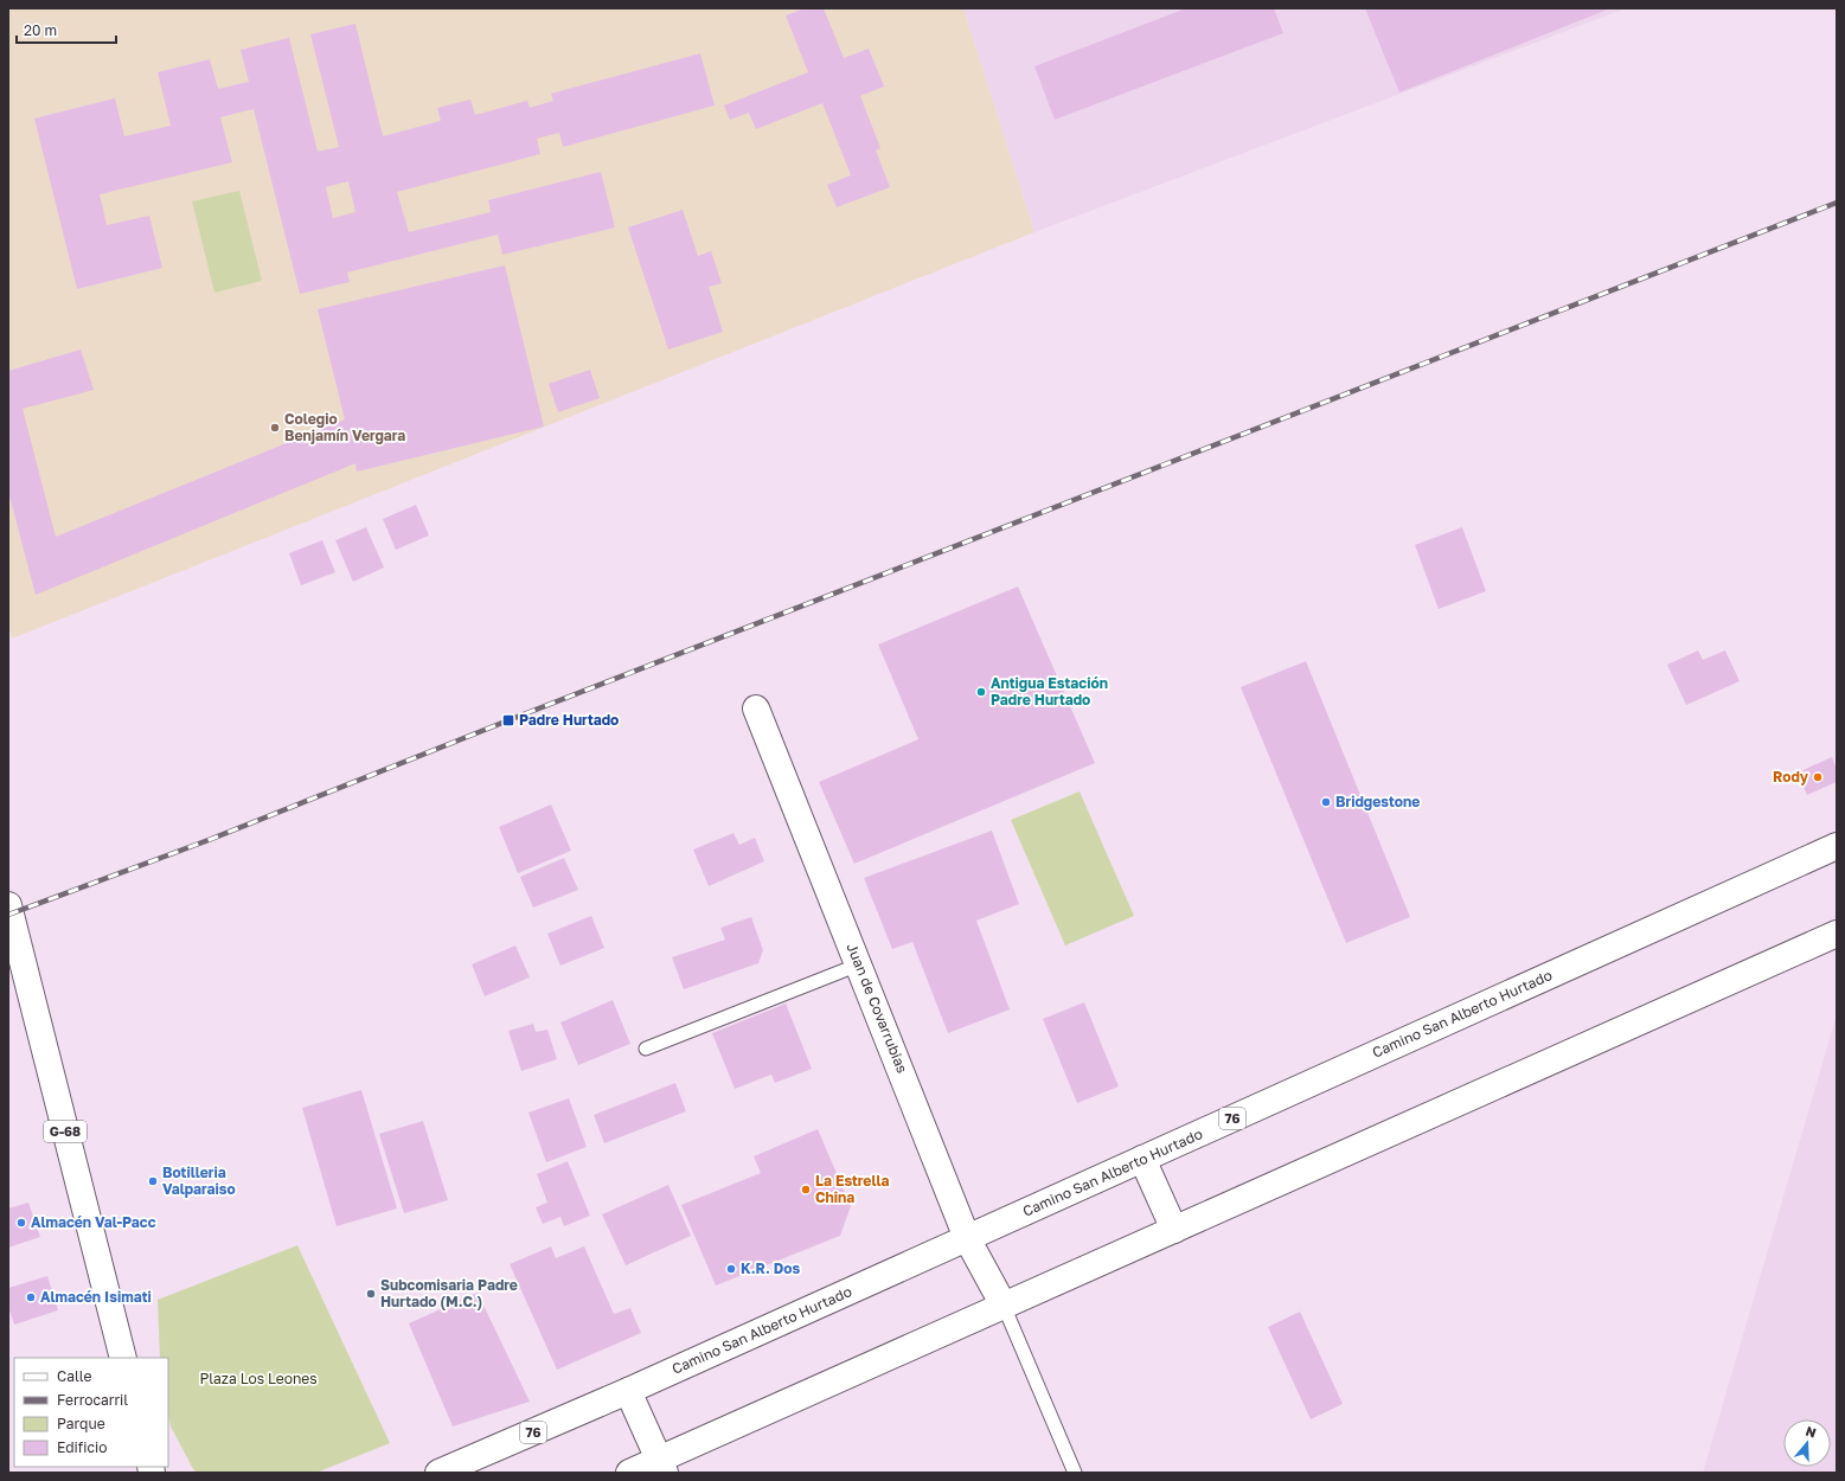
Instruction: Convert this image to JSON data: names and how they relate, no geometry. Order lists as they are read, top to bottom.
{
  "streets": {
    "main road": [
      "Juan de Covarrubias",
      "Camino San Alberto Hurtado",
      "76",
      "G-68"
    ]
  },
  "crossings": [
    ["Juan de Covarrubias", "Camino San Alberto Hurtado"]
  ],
  "parks": ["Plaza Los Leones"],
  "places": {
    "other": [
      "Colegio Benjamín Vergara",
      "Antigua Estación Padre Hurtado",
      "Rody",
      "Bridgestone",
      "Botilleria Valparaiso",
      "La Estrella China",
      "Almacén Val-Pacc",
      "K.R. Dos",
      "Subcomisaria Padre Hurtado (M.C.)",
      "Almacén Isimati"
    ],
    "transit": ["Padre Hurtado"]
  },
  "legend": [
    "Calle",
    "Ferrocarril",
    "Parque",
    "Edificio"
  ],
  "scale_bar": "20 m",
  "north": "top"
}
